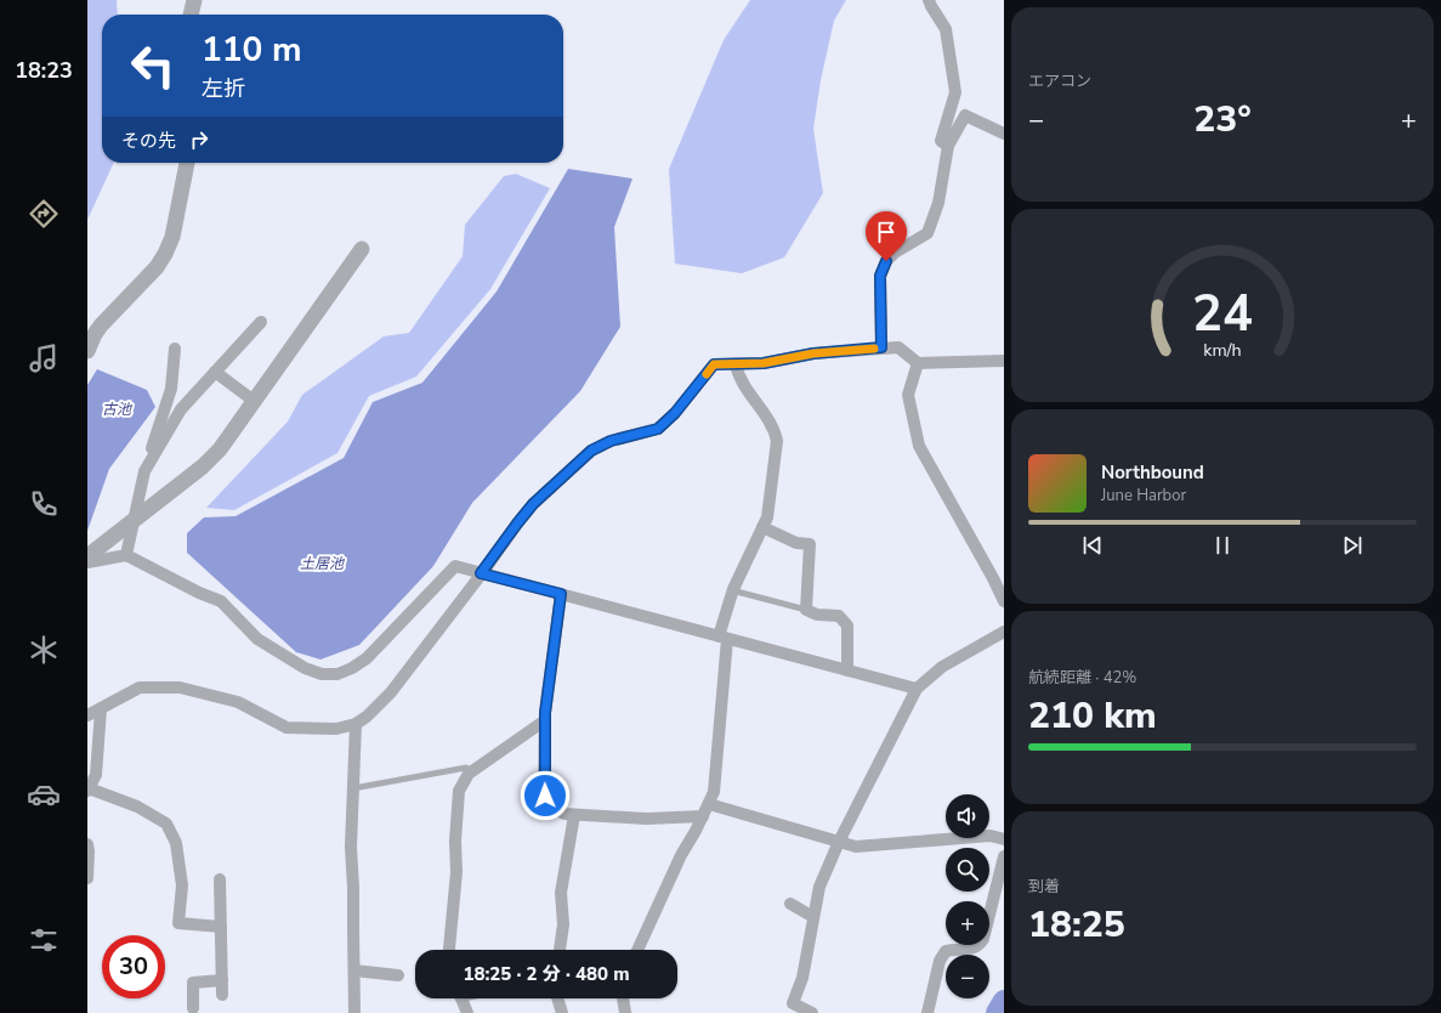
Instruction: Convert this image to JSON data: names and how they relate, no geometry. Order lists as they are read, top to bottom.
{
  "water": ["古池", "土居池"],
  "page": {
    "tabs": "18:23",
    "tile": [
      "エアコン",
      ["航続距離 · 42%", "210 km"],
      ["到着", "18:25"]
    ],
    "turn": ["110 m", "左折"],
    "heat": ["−", "23°", "+"],
    "then": "その先",
    "song": ["Northbound", "June Harbor"],
    "map_buttons": ["+", "−"],
    "limit": "30",
    "trip": "18:25 · 2 分 · 480 m",
    "gauge": ["24", "km/h"]
  }
}
